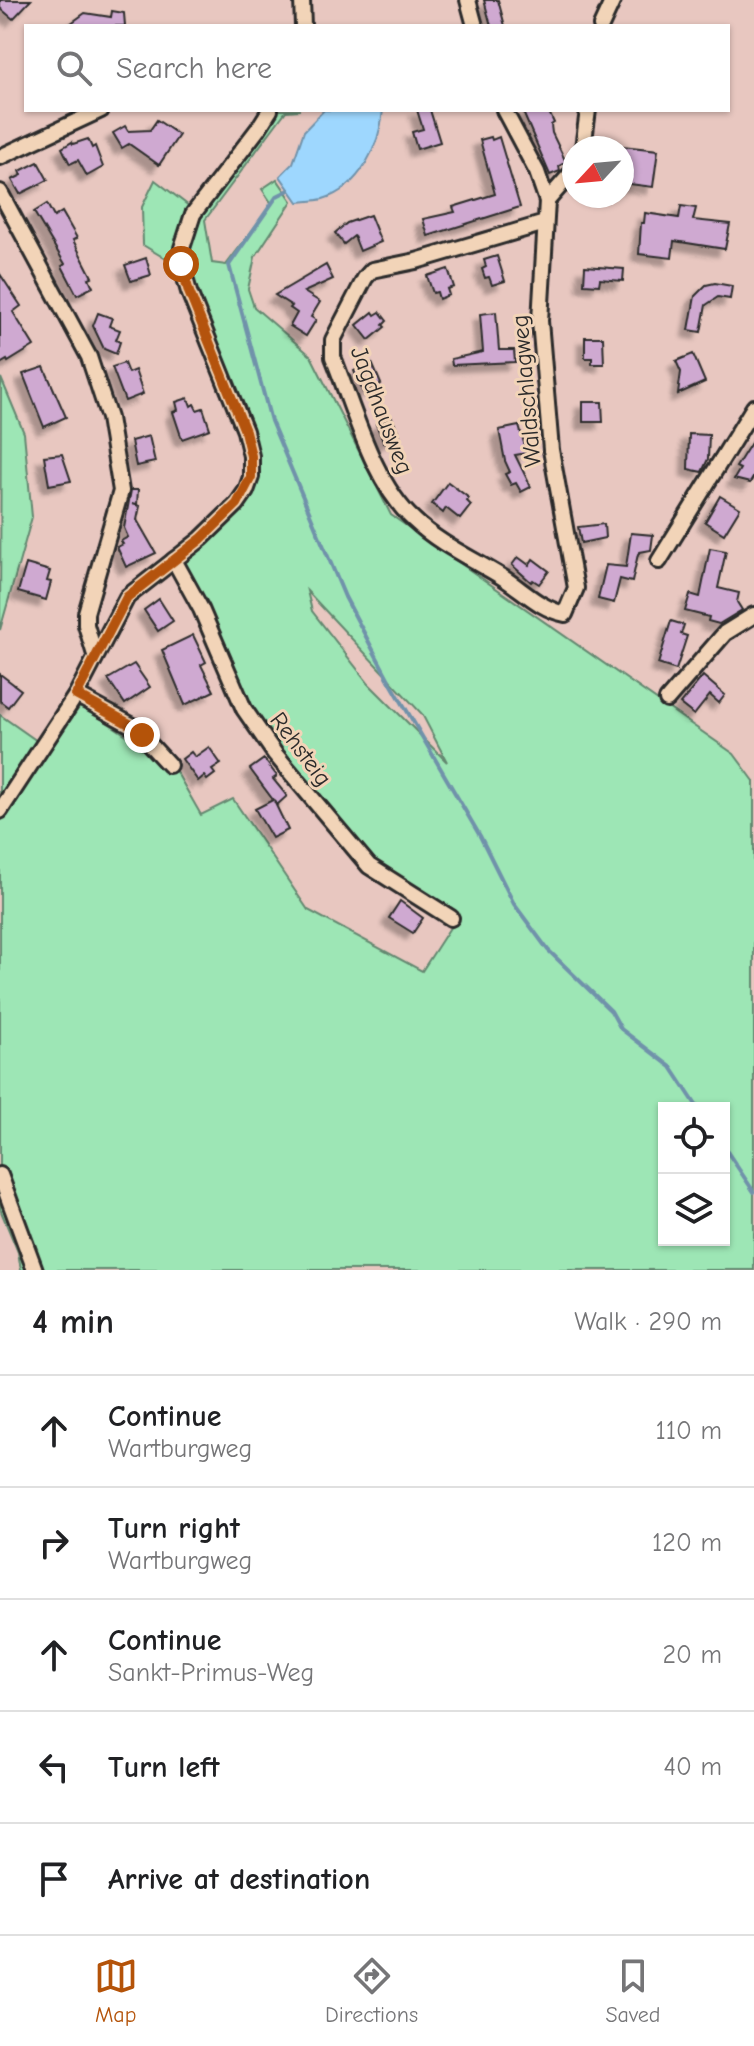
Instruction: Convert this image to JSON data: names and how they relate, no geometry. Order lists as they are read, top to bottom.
{
  "streets": {
    "street": ["Waldschlagweg", "Jagdhausweg", "Rehsteig"]
  },
  "crossings": [
    ["Waldschlagweg", "Jagdhausweg"]
  ],
  "north": "bottom left",
  "page": {
    "search": "Search here",
    "heading": ["4 min", "Walk · 290 m"],
    "list": [
      ["Continue", "Wartburgweg", "110 m"],
      ["Turn right", "Wartburgweg", "120 m"],
      ["Continue", "Sankt-Primus-Weg", "20 m"],
      ["Turn left", "40 m"],
      "Arrive at destination"
    ],
    "nav": ["Map", "Directions", "Saved"]
  }
}
